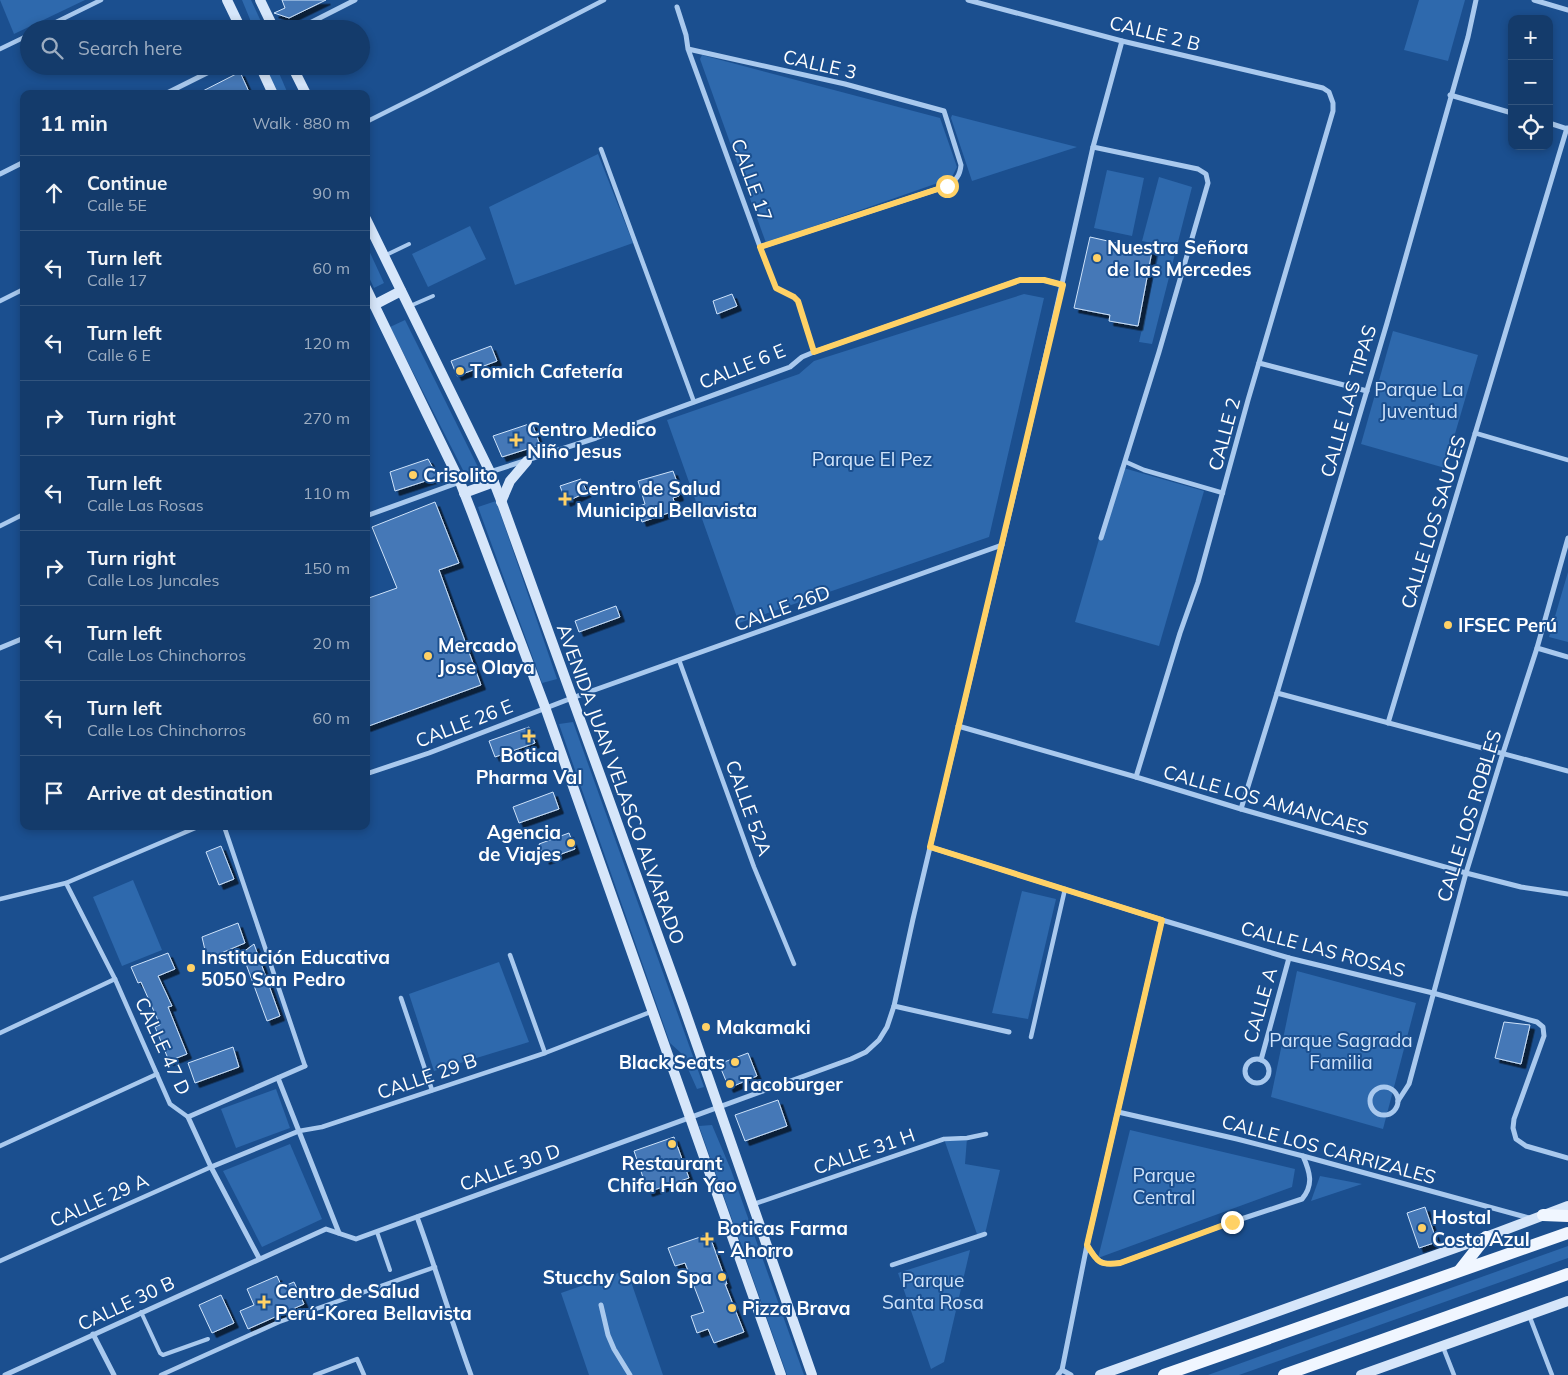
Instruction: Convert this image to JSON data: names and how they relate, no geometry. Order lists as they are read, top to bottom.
{
  "streets": {
    "main road": ["AVENIDA JUAN VELASCO ALVARADO"],
    "street": [
      "CALLE 2 B",
      "CALLE 3",
      "CALLE 17",
      "CALLE 6 E",
      "CALLE LAS TIPAS",
      "CALLE 2",
      "CALLE LOS SAUCES",
      "CALLE 26D",
      "CALLE 26 E",
      "CALLE LOS AMANCAES",
      "CALLE 52A",
      "CALLE LOS ROBLES",
      "CALLE LAS ROSAS",
      "CALLE A",
      "CALLE 47 D",
      "CALLE 29 B",
      "CALLE LOS CARRIZALES",
      "CALLE 31 H",
      "CALLE 30 D",
      "CALLE 29 A",
      "CALLE 30 B"
    ]
  },
  "crossings": [
    ["CALLE 2 B", "CALLE 2"],
    ["CALLE 2 B", "CALLE 30 D"],
    ["CALLE 3", "CALLE 17"],
    ["CALLE 17", "CALLE 6 E"],
    ["CALLE 6 E", "AVENIDA JUAN VELASCO ALVARADO"],
    ["CALLE 6 E", "CALLE 30 D"],
    ["CALLE LAS TIPAS", "CALLE LOS AMANCAES"],
    ["CALLE 2", "CALLE LOS AMANCAES"],
    ["CALLE 26D", "CALLE 26 E"],
    ["CALLE 26D", "AVENIDA JUAN VELASCO ALVARADO"],
    ["CALLE 26D", "CALLE 52A"],
    ["CALLE 26D", "CALLE 30 D"],
    ["CALLE 26 E", "AVENIDA JUAN VELASCO ALVARADO"],
    ["AVENIDA JUAN VELASCO ALVARADO", "CALLE 31 H"],
    ["AVENIDA JUAN VELASCO ALVARADO", "CALLE 30 D"],
    ["CALLE LOS AMANCAES", "CALLE LOS ROBLES"],
    ["CALLE LOS AMANCAES", "CALLE 30 D"],
    ["CALLE LOS ROBLES", "CALLE LAS ROSAS"],
    ["CALLE LAS ROSAS", "CALLE A"],
    ["CALLE LAS ROSAS", "CALLE 30 D"],
    ["CALLE 29 B", "CALLE 29 A"],
    ["CALLE 30 D", "CALLE 30 B"]
  ],
  "parks": [
    "Parque La Juventud",
    "Parque El Pez",
    "Parque Sagrada Familia",
    "Parque Central",
    "Parque Santa Rosa"
  ],
  "places": {
    "other": [
      "Nuestra Señora de las Mercedes",
      "Tomich Cafetería",
      "Crisolito",
      "IFSEC Perú",
      "Mercado Jose Olaya",
      "Agencia de Viajes",
      "Institución Educativa 5050 San Pedro",
      "Makamaki",
      "Black Seats",
      "Tacoburger",
      "Restaurant Chifa Han Yao",
      "Hostal Costa Azul",
      "Stucchy Salon Spa",
      "Pizza Brava"
    ],
    "health": [
      "Centro Medico Niño Jesus",
      "Centro de Salud Municipal Bellavista",
      "Botica Pharma Val",
      "Boticas Farma - Ahorro",
      "Centro de Salud Perú-Korea Bellavista"
    ]
  },
  "page": {
    "map_buttons": ["+", "−"],
    "search": "Search here",
    "heading": ["11 min", "Walk · 880 m"],
    "list": [
      ["Continue", "Calle 5E", "90 m"],
      ["Turn left", "Calle 17", "60 m"],
      ["Turn left", "Calle 6 E", "120 m"],
      ["Turn right", "270 m"],
      ["Turn left", "Calle Las Rosas", "110 m"],
      ["Turn right", "Calle Los Juncales", "150 m"],
      ["Turn left", "Calle Los Chinchorros", "20 m"],
      ["Turn left", "Calle Los Chinchorros", "60 m"],
      "Arrive at destination"
    ]
  }
}
